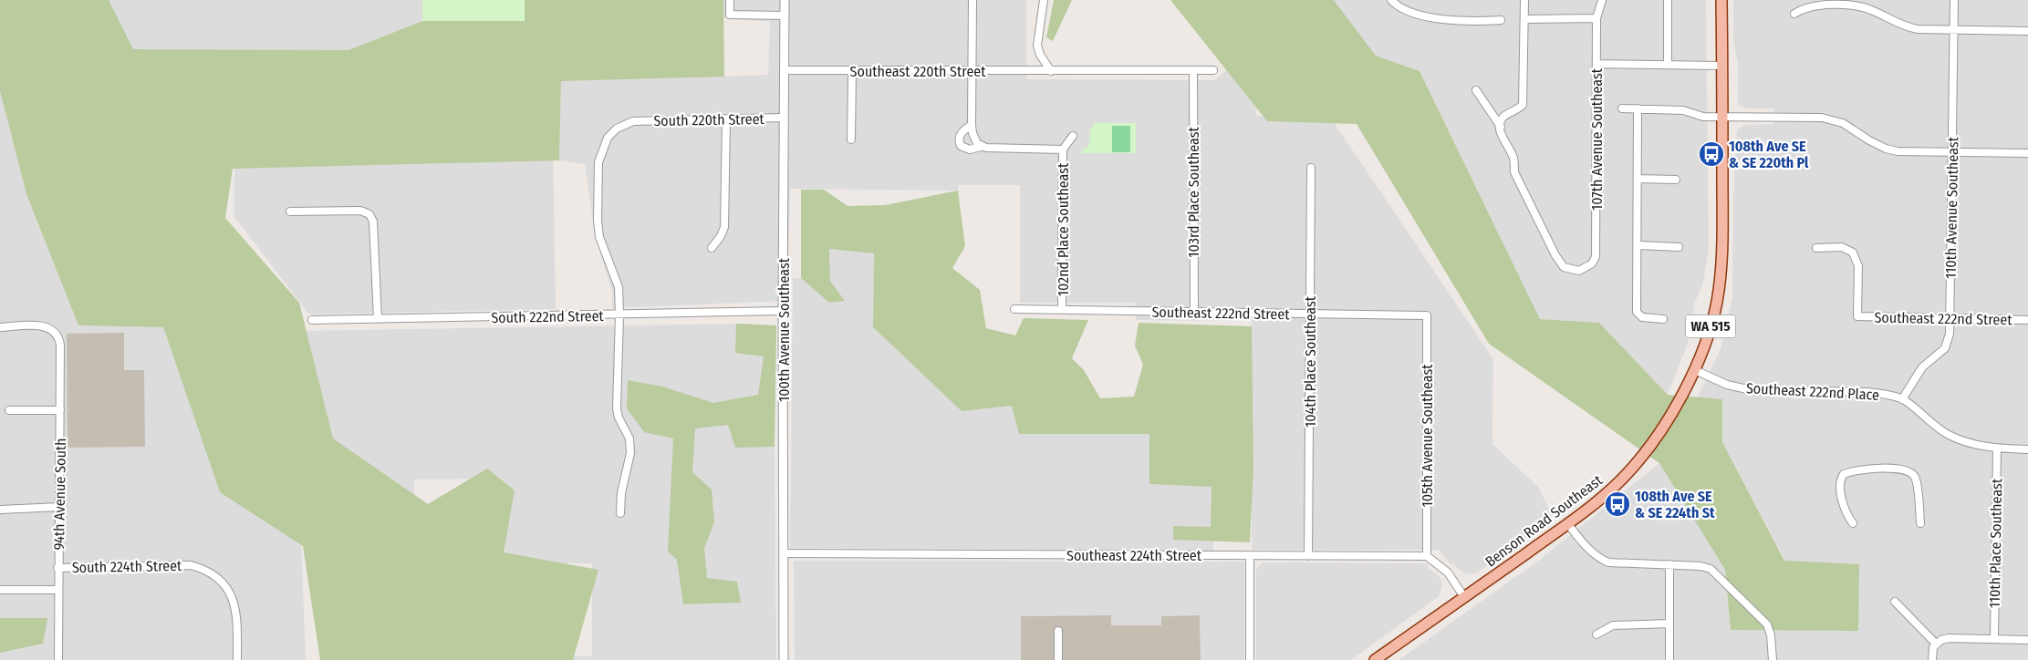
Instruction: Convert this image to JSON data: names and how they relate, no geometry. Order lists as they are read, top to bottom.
{
  "streets": {
    "main road": ["WA 515", "Benson Road Southeast"],
    "street": [
      "Southeast 220th Street",
      "South 220th Street",
      "107th Avenue Southeast",
      "103rd Place Southeast",
      "110th Avenue Southeast",
      "102nd Place Southeast",
      "Southeast 222nd Street",
      "South 222nd Street",
      "100th Avenue Southeast",
      "104th Place Southeast",
      "Southeast 222nd Place",
      "105th Avenue Southeast",
      "94th Avenue South",
      "110th Place Southeast",
      "Southeast 224th Street",
      "South 224th Street"
    ]
  },
  "crossings": [
    ["Southeast 220th Street", "103rd Place Southeast"],
    ["Southeast 220th Street", "100th Avenue Southeast"],
    ["South 220th Street", "South 222nd Street"],
    ["South 220th Street", "100th Avenue Southeast"],
    ["103rd Place Southeast", "Southeast 222nd Street"],
    ["110th Avenue Southeast", "Southeast 222nd Street"],
    ["110th Avenue Southeast", "Southeast 222nd Place"],
    ["102nd Place Southeast", "Southeast 222nd Street"],
    ["Southeast 222nd Street", "104th Place Southeast"],
    ["Southeast 222nd Street", "105th Avenue Southeast"],
    ["South 222nd Street", "100th Avenue Southeast"],
    ["WA 515", "Southeast 222nd Place"],
    ["WA 515", "Benson Road Southeast"],
    ["100th Avenue Southeast", "Southeast 224th Street"],
    ["104th Place Southeast", "Southeast 224th Street"],
    ["Southeast 222nd Place", "Benson Road Southeast"],
    ["Southeast 222nd Place", "110th Place Southeast"],
    ["105th Avenue Southeast", "Southeast 224th Street"],
    ["94th Avenue South", "South 224th Street"]
  ],
  "places": {
    "bus stop": ["108th Ave SE & SE 220th Pl", "108th Ave SE & SE 224th St"]
  }
}
